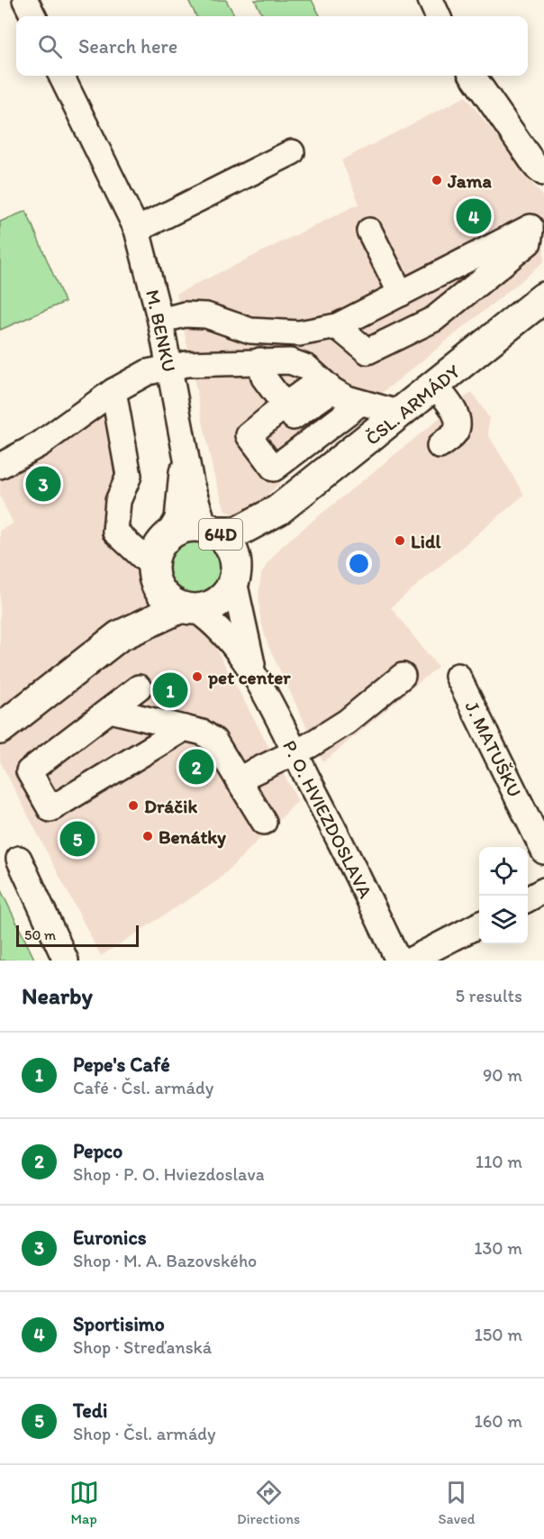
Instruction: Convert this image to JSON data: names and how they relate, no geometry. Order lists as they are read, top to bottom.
{
  "streets": {
    "main road": ["ČSL. ARMÁDY", "64D"],
    "street": ["M. BENKU", "J. MATUŠKU", "P. O. HVIEZDOSLAVA"]
  },
  "crossings": [
    ["M. BENKU", "ČSL. ARMÁDY"],
    ["M. BENKU", "64D"],
    ["M. BENKU", "P. O. HVIEZDOSLAVA"],
    ["ČSL. ARMÁDY", "64D"],
    ["ČSL. ARMÁDY", "P. O. HVIEZDOSLAVA"],
    ["64D", "P. O. HVIEZDOSLAVA"]
  ],
  "places": [
    "Jama",
    "Lidl",
    "pet center",
    "Dráčik",
    "Benátky"
  ],
  "scale_bar": "50 m",
  "page": {
    "search": "Search here",
    "pins": [
      "4",
      "3",
      "1",
      "2",
      "5"
    ],
    "scale": "50 m",
    "heading": ["Nearby", "5 results"],
    "list": [
      {
        "mark": "1",
        "name": "Pepe's Café",
        "note": "Café · Čsl. armády",
        "value": "90 m"
      },
      {
        "mark": "2",
        "name": "Pepco",
        "note": "Shop · P. O. Hviezdoslava",
        "value": "110 m"
      },
      {
        "mark": "3",
        "name": "Euronics",
        "note": "Shop · M. A. Bazovského",
        "value": "130 m"
      },
      {
        "mark": "4",
        "name": "Sportisimo",
        "note": "Shop · Streďanská",
        "value": "150 m"
      },
      {
        "mark": "5",
        "name": "Tedi",
        "note": "Shop · Čsl. armády",
        "value": "160 m"
      }
    ],
    "nav": ["Map", "Directions", "Saved"]
  }
}
